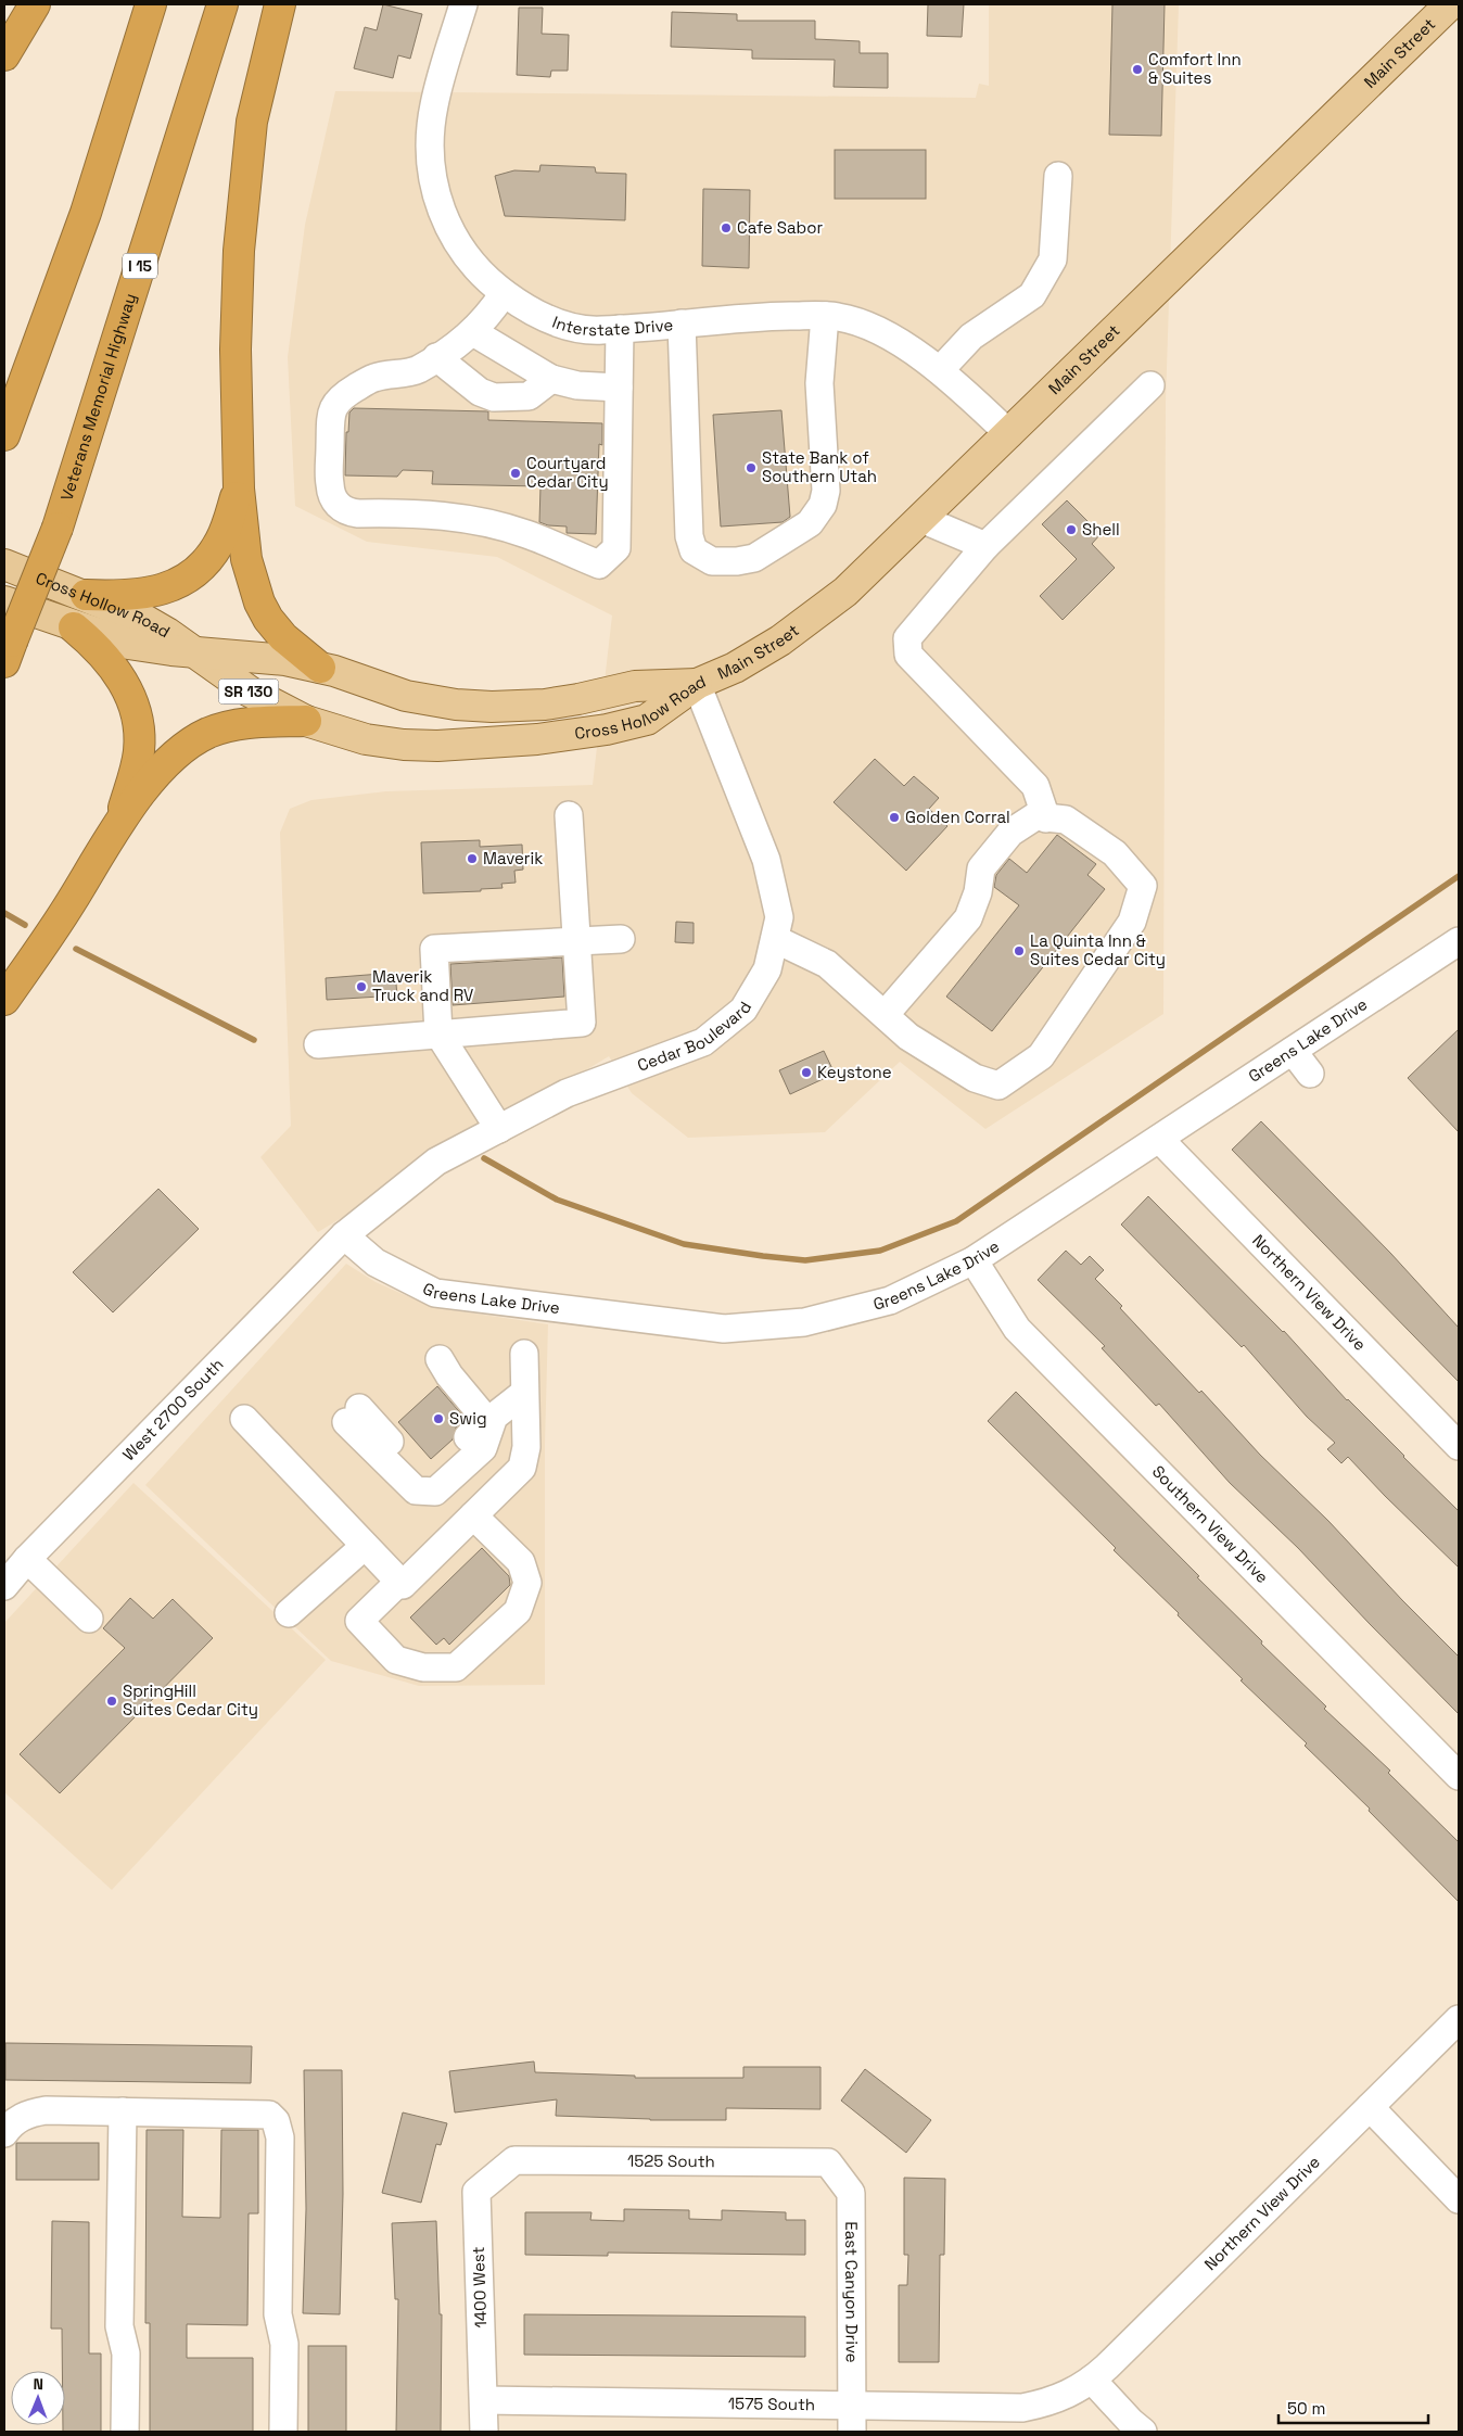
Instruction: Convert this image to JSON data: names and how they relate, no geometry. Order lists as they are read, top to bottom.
{
  "streets": {
    "highway": ["I 15", "Veterans Memorial Highway"],
    "main road": ["Main Street", "Cross Hollow Road", "SR 130"],
    "street": [
      "Interstate Drive",
      "Cedar Boulevard",
      "Greens Lake Drive",
      "Northern View Drive",
      "West 2700 South",
      "Southern View Drive",
      "1525 South",
      "1400 West",
      "East Canyon Drive",
      "1575 South"
    ]
  },
  "crossings": [
    ["Main Street", "Interstate Drive"],
    ["Main Street", "Cross Hollow Road"],
    ["Main Street", "Cedar Boulevard"],
    ["Cross Hollow Road", "Cedar Boulevard"],
    ["Cedar Boulevard", "Greens Lake Drive"],
    ["Cedar Boulevard", "West 2700 South"],
    ["Greens Lake Drive", "Northern View Drive"],
    ["Greens Lake Drive", "West 2700 South"],
    ["Greens Lake Drive", "Southern View Drive"],
    ["Northern View Drive", "1575 South"],
    ["1525 South", "1400 West"],
    ["1525 South", "East Canyon Drive"],
    ["1400 West", "1575 South"],
    ["East Canyon Drive", "1575 South"]
  ],
  "places": [
    "Comfort Inn & Suites",
    "Cafe Sabor",
    "State Bank of Southern Utah",
    "Courtyard Cedar City",
    "Shell",
    "Golden Corral",
    "Maverik",
    "La Quinta Inn & Suites Cedar City",
    "Maverik Truck and RV",
    "Keystone",
    "Swig",
    "SpringHill Suites Cedar City"
  ],
  "scale_bar": "50 m",
  "north": "top"
}
